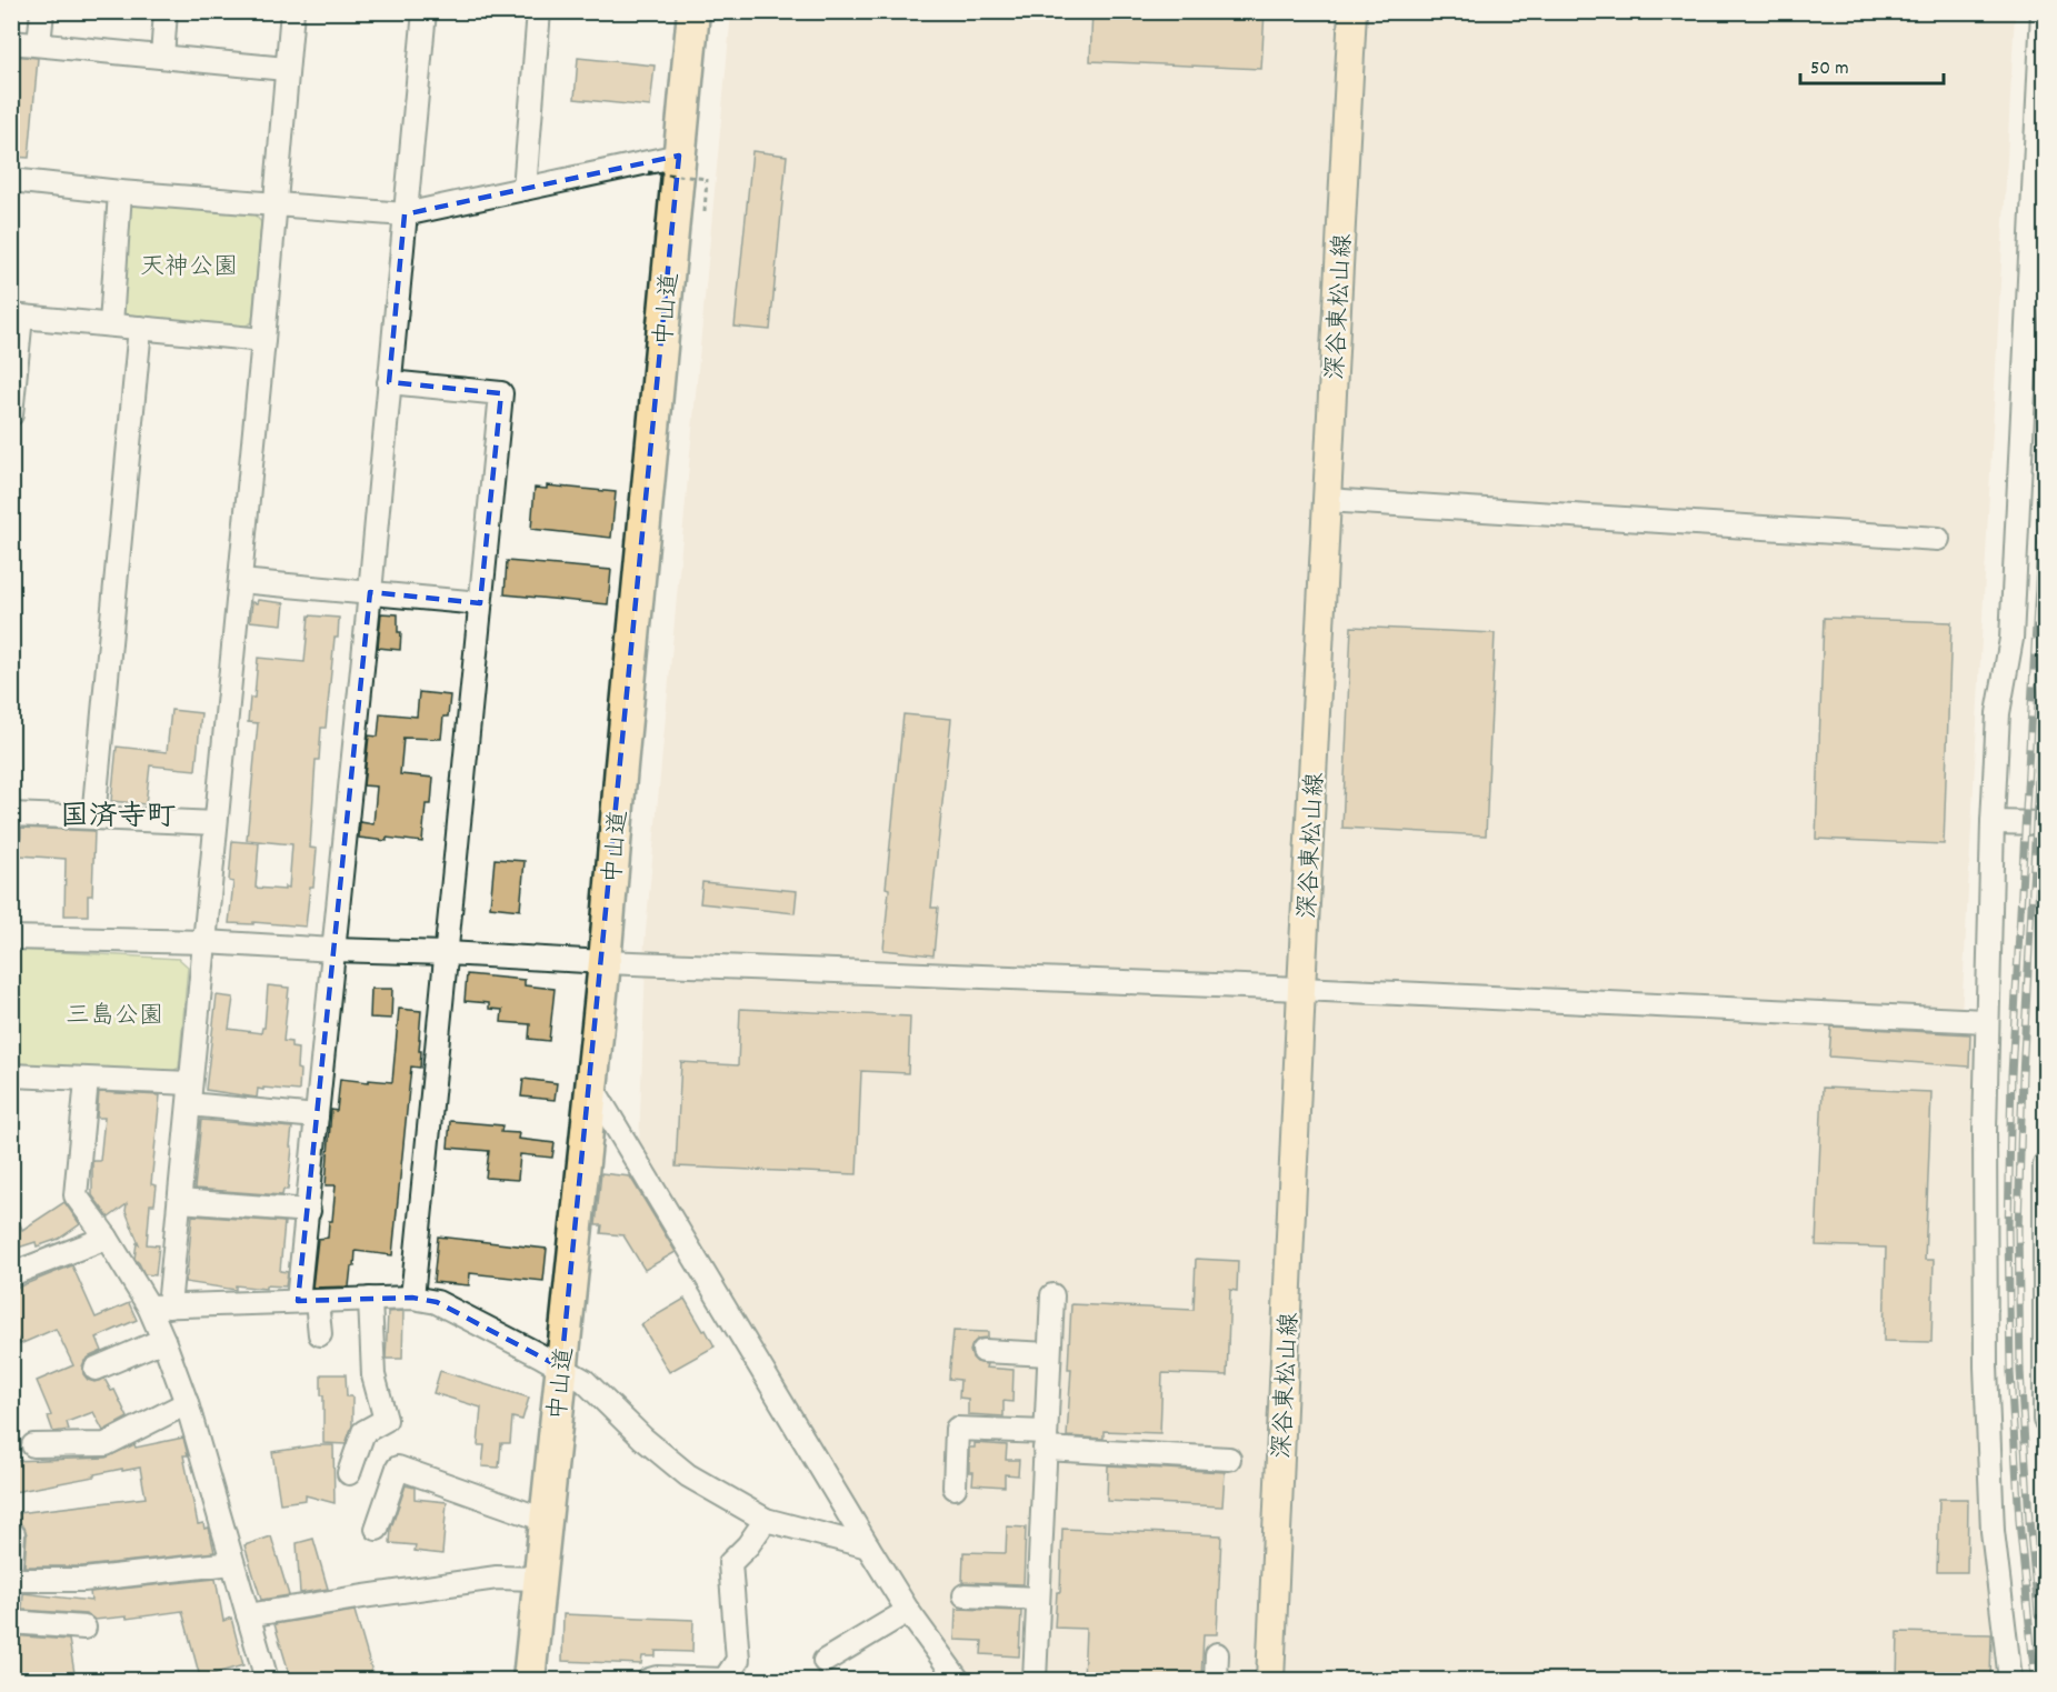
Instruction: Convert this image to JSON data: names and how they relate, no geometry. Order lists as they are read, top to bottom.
{
  "streets": {
    "highway": ["中山道"],
    "main road": ["深谷東松山線"]
  },
  "districts": ["国済寺町"],
  "parks": ["天神公園", "三島公園"],
  "scale_bar": "50 m"
}
